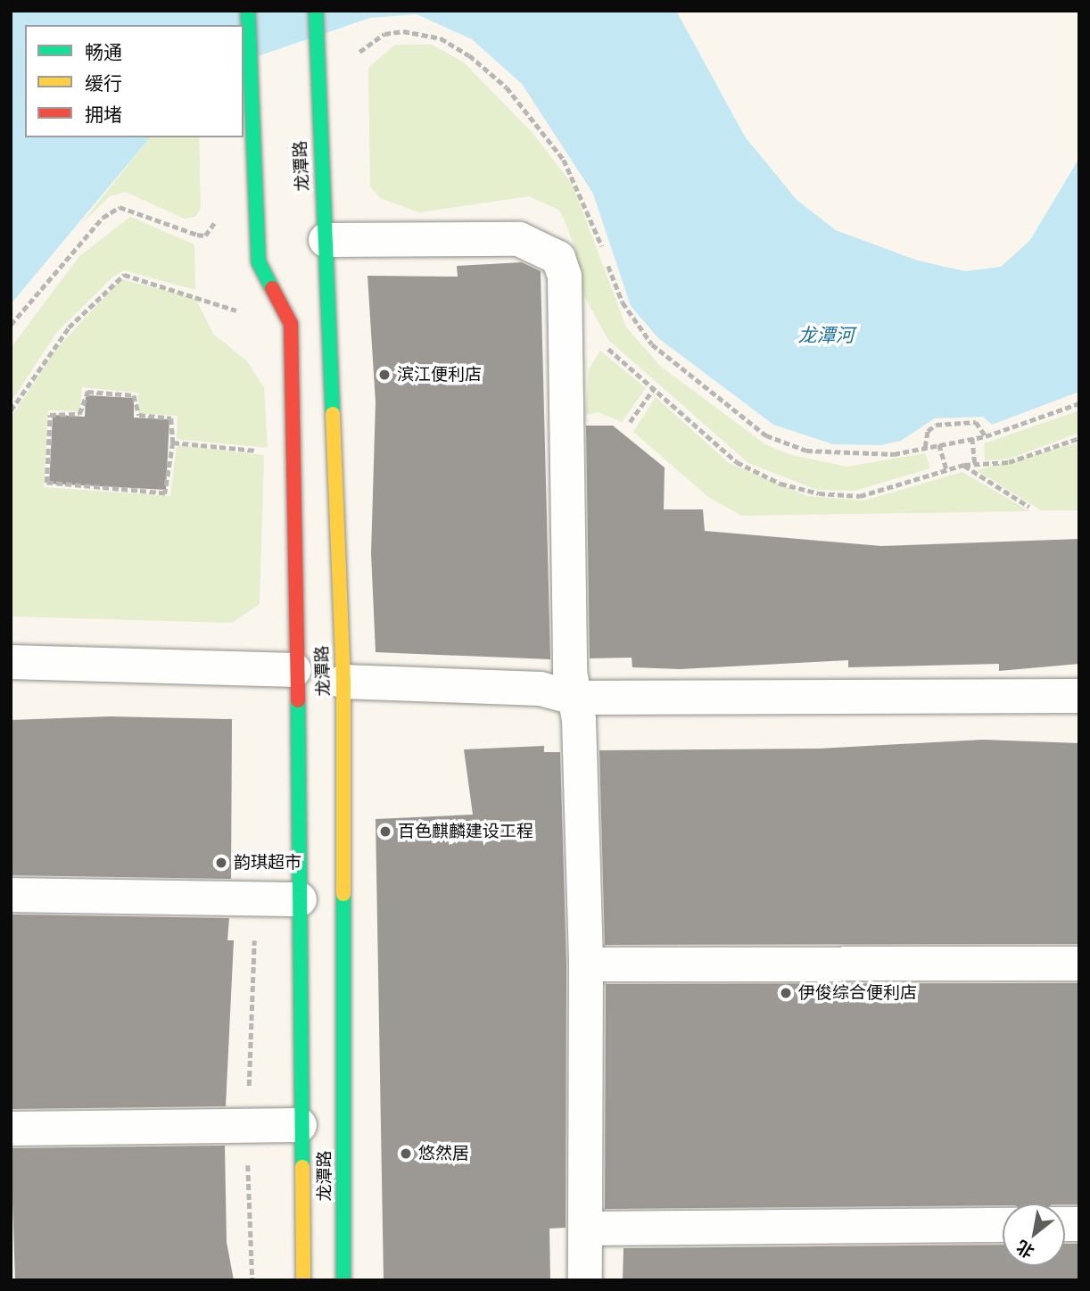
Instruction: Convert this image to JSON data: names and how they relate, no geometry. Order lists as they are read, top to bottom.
{
  "streets": {
    "main road": ["龙潭路"]
  },
  "water": ["龙潭河"],
  "places": [
    "滨江便利店",
    "百色麒麟建设工程",
    "韵琪超市",
    "伊俊综合便利店",
    "悠然居"
  ],
  "legend": ["畅通", "缓行", "拥堵"],
  "north": "bottom left"
}
